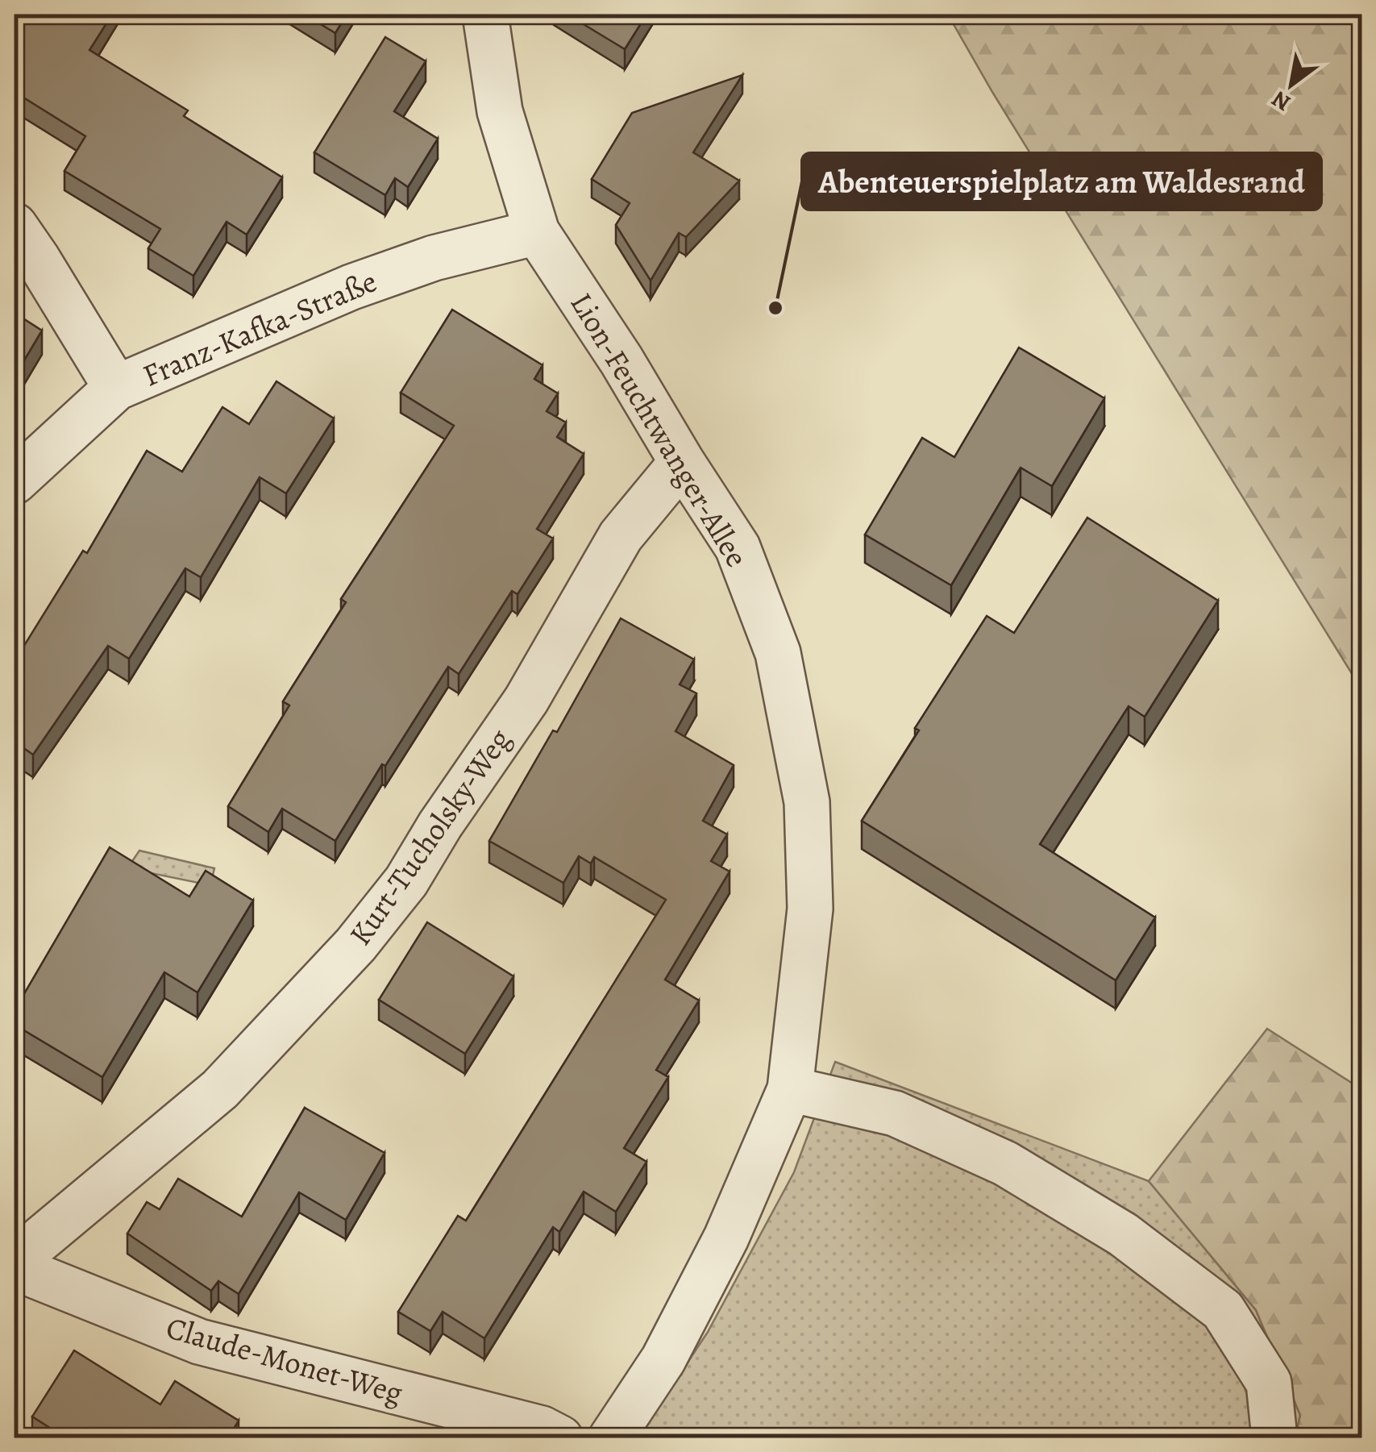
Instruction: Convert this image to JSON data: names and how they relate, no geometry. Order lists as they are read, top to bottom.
{
  "streets": {
    "street": [
      "Franz-Kafka-Straße",
      "Lion-Feuchtwanger-Allee",
      "Kurt-Tucholsky-Weg",
      "Claude-Monet-Weg"
    ]
  },
  "crossings": [
    ["Franz-Kafka-Straße", "Lion-Feuchtwanger-Allee"],
    ["Lion-Feuchtwanger-Allee", "Kurt-Tucholsky-Weg"],
    ["Kurt-Tucholsky-Weg", "Claude-Monet-Weg"]
  ],
  "places": ["Abenteuerspielplatz am Waldesrand"],
  "north": "bottom left"
}
